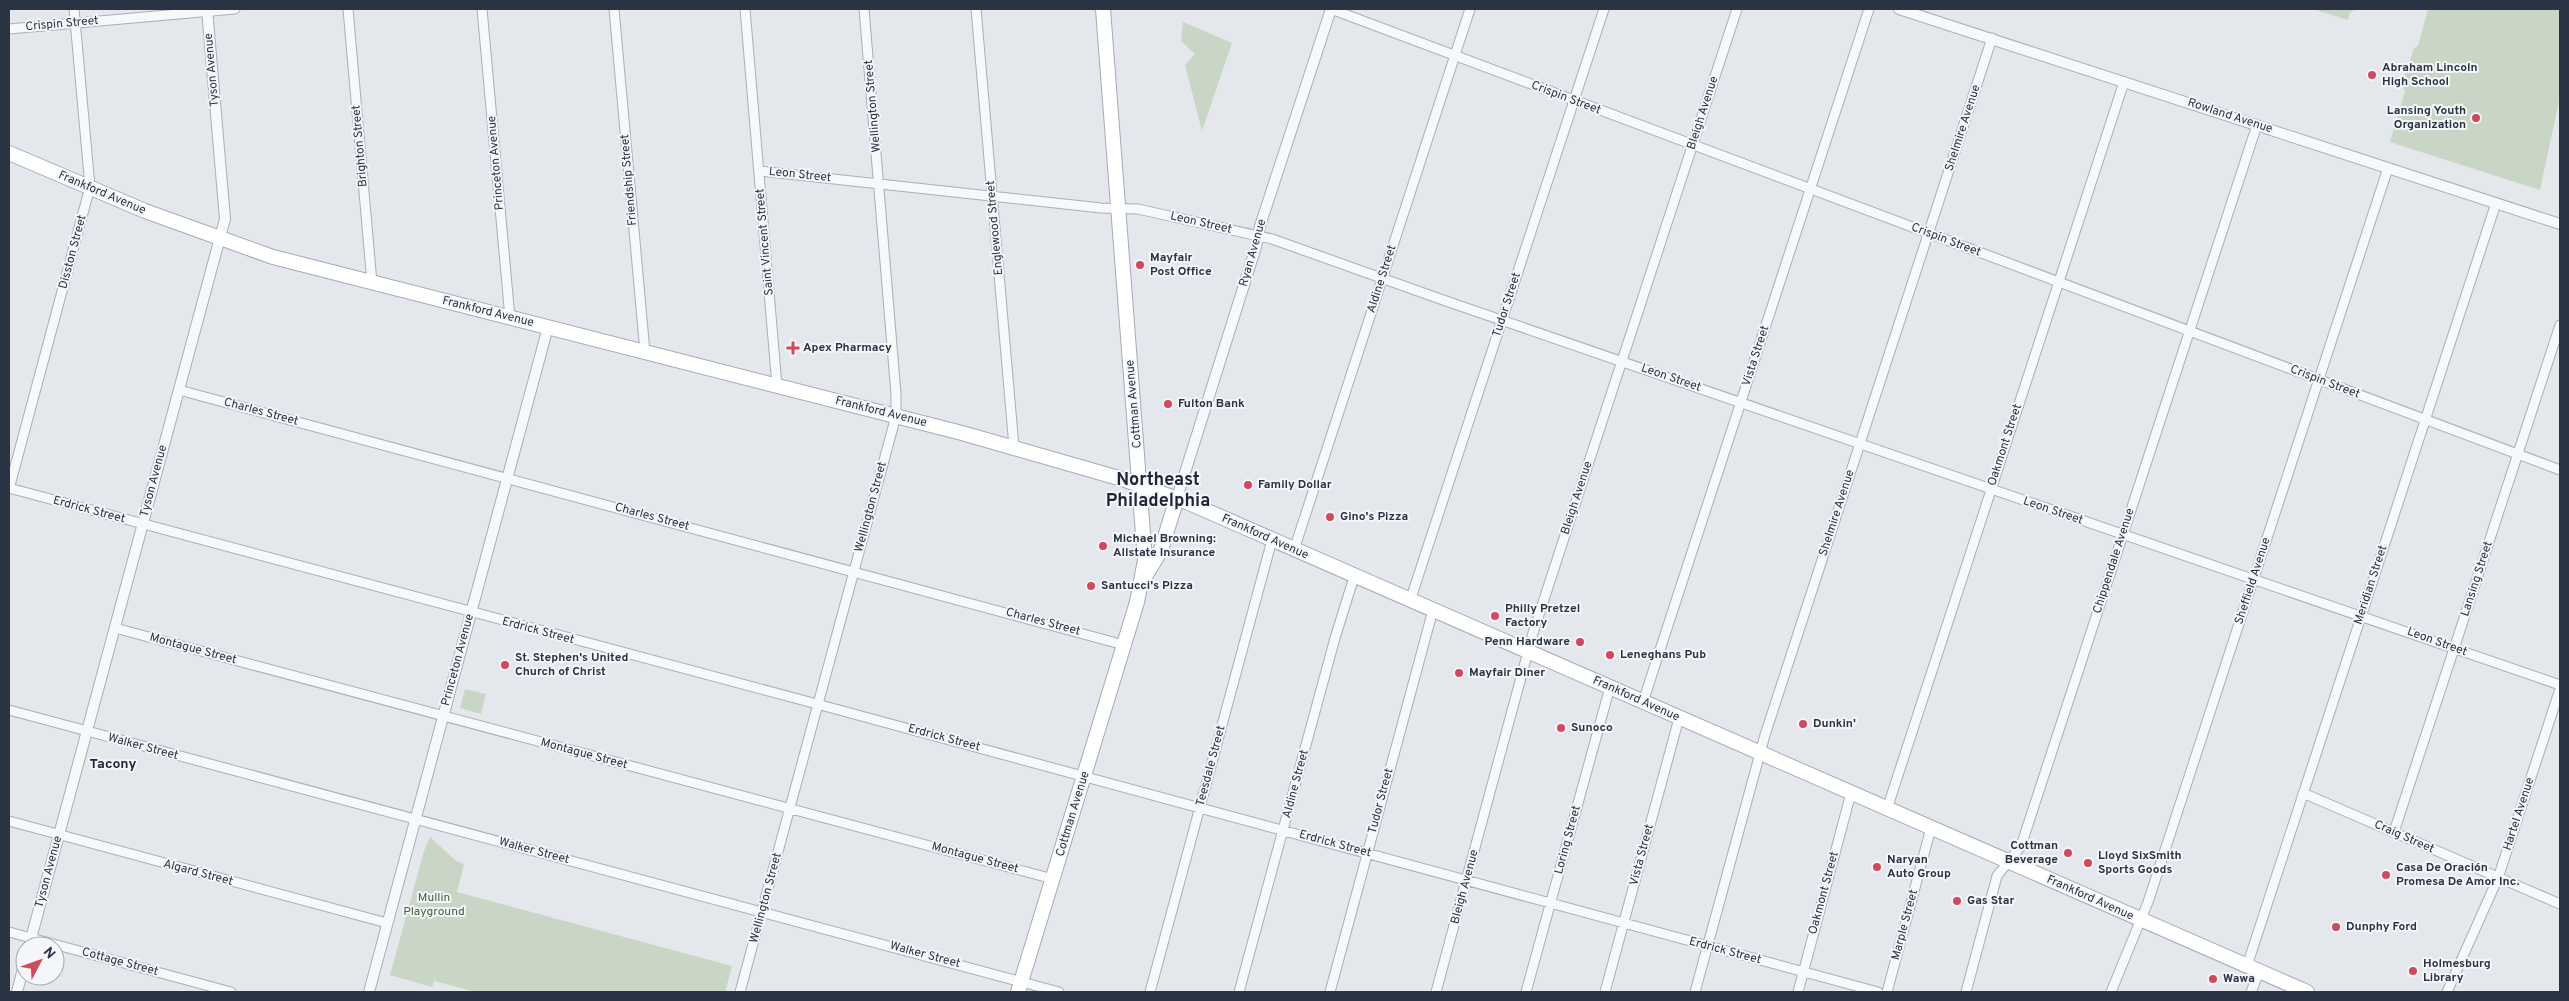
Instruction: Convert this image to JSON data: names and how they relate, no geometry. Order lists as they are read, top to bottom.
{
  "streets": {
    "main road": ["Frankford Avenue", "Cottman Avenue"],
    "street": [
      "Crispin Street",
      "Tyson Avenue",
      "Wellington Street",
      "Bleigh Avenue",
      "Rowland Avenue",
      "Shelmire Avenue",
      "Brighton Street",
      "Princeton Avenue",
      "Leon Street",
      "Friendship Street",
      "Englewood Street",
      "Saint Vincent Street",
      "Disston Street",
      "Ryan Avenue",
      "Aldine Street",
      "Tudor Street",
      "Vista Street",
      "Charles Street",
      "Oakmont Street",
      "Erdrick Street",
      "Chippendale Avenue",
      "Lansing Street",
      "Sheffield Avenue",
      "Meridian Street",
      "Montague Street",
      "Walker Street",
      "Teesdale Street",
      "Hartel Avenue",
      "Craig Street",
      "Loring Street",
      "Algard Street",
      "Marple Street",
      "Cottage Street"
    ]
  },
  "crossings": [
    ["Crispin Street", "Tyson Avenue"],
    ["Crispin Street", "Bleigh Avenue"],
    ["Crispin Street", "Shelmire Avenue"],
    ["Crispin Street", "Disston Street"],
    ["Crispin Street", "Ryan Avenue"],
    ["Crispin Street", "Aldine Street"],
    ["Crispin Street", "Tudor Street"],
    ["Crispin Street", "Vista Street"],
    ["Crispin Street", "Oakmont Street"],
    ["Crispin Street", "Chippendale Avenue"],
    ["Crispin Street", "Lansing Street"],
    ["Crispin Street", "Sheffield Avenue"],
    ["Crispin Street", "Meridian Street"],
    ["Tyson Avenue", "Frankford Avenue"],
    ["Tyson Avenue", "Charles Street"],
    ["Tyson Avenue", "Erdrick Street"],
    ["Tyson Avenue", "Montague Street"],
    ["Tyson Avenue", "Walker Street"],
    ["Tyson Avenue", "Algard Street"],
    ["Wellington Street", "Leon Street"],
    ["Wellington Street", "Frankford Avenue"],
    ["Wellington Street", "Charles Street"],
    ["Wellington Street", "Erdrick Street"],
    ["Wellington Street", "Montague Street"],
    ["Wellington Street", "Walker Street"],
    ["Bleigh Avenue", "Leon Street"],
    ["Bleigh Avenue", "Frankford Avenue"],
    ["Bleigh Avenue", "Erdrick Street"],
    ["Rowland Avenue", "Shelmire Avenue"],
    ["Rowland Avenue", "Oakmont Street"],
    ["Rowland Avenue", "Chippendale Avenue"],
    ["Rowland Avenue", "Sheffield Avenue"],
    ["Rowland Avenue", "Meridian Street"],
    ["Shelmire Avenue", "Leon Street"],
    ["Shelmire Avenue", "Frankford Avenue"],
    ["Shelmire Avenue", "Erdrick Street"],
    ["Brighton Street", "Frankford Avenue"],
    ["Princeton Avenue", "Frankford Avenue"],
    ["Princeton Avenue", "Charles Street"],
    ["Princeton Avenue", "Erdrick Street"],
    ["Princeton Avenue", "Montague Street"],
    ["Princeton Avenue", "Walker Street"],
    ["Princeton Avenue", "Algard Street"],
    ["Leon Street", "Englewood Street"],
    ["Leon Street", "Saint Vincent Street"],
    ["Leon Street", "Ryan Avenue"],
    ["Leon Street", "Aldine Street"],
    ["Leon Street", "Tudor Street"],
    ["Leon Street", "Vista Street"],
    ["Leon Street", "Cottman Avenue"],
    ["Leon Street", "Oakmont Street"],
    ["Leon Street", "Chippendale Avenue"],
    ["Leon Street", "Lansing Street"],
    ["Leon Street", "Sheffield Avenue"],
    ["Leon Street", "Meridian Street"],
    ["Friendship Street", "Frankford Avenue"],
    ["Frankford Avenue", "Englewood Street"],
    ["Frankford Avenue", "Saint Vincent Street"],
    ["Frankford Avenue", "Disston Street"],
    ["Frankford Avenue", "Ryan Avenue"],
    ["Frankford Avenue", "Aldine Street"],
    ["Frankford Avenue", "Tudor Street"],
    ["Frankford Avenue", "Vista Street"],
    ["Frankford Avenue", "Cottman Avenue"],
    ["Frankford Avenue", "Oakmont Street"],
    ["Frankford Avenue", "Chippendale Avenue"],
    ["Frankford Avenue", "Sheffield Avenue"],
    ["Frankford Avenue", "Meridian Street"],
    ["Frankford Avenue", "Teesdale Street"],
    ["Frankford Avenue", "Loring Street"],
    ["Frankford Avenue", "Marple Street"],
    ["Disston Street", "Erdrick Street"],
    ["Aldine Street", "Erdrick Street"],
    ["Tudor Street", "Erdrick Street"],
    ["Vista Street", "Erdrick Street"],
    ["Cottman Avenue", "Charles Street"],
    ["Cottman Avenue", "Erdrick Street"],
    ["Cottman Avenue", "Montague Street"],
    ["Cottman Avenue", "Walker Street"],
    ["Oakmont Street", "Erdrick Street"],
    ["Erdrick Street", "Teesdale Street"],
    ["Erdrick Street", "Loring Street"],
    ["Lansing Street", "Craig Street"],
    ["Meridian Street", "Craig Street"],
    ["Hartel Avenue", "Craig Street"]
  ],
  "districts": ["Northeast Philadelphia", "Tacony"],
  "parks": ["Mullin Playground"],
  "places": {
    "other": [
      "Abraham Lincoln High School",
      "Lansing Youth Organization",
      "Mayfair Post Office",
      "Fulton Bank",
      "Family Dollar",
      "Gino's Pizza",
      "Michael Browning: Allstate Insurance",
      "Santucci's Pizza",
      "Philly Pretzel Factory",
      "Penn Hardware",
      "Leneghans Pub",
      "St. Stephen's United Church of Christ",
      "Mayfair Diner",
      "Dunkin'",
      "Sunoco",
      "Cottman Beverage",
      "Lloyd SixSmith Sports Goods",
      "Naryan Auto Group",
      "Casa De Oración Promesa De Amor Inc.",
      "Gas Star",
      "Dunphy Ford",
      "Holmesburg Library",
      "Wawa"
    ],
    "health": ["Apex Pharmacy"]
  },
  "north": "top right"
}
